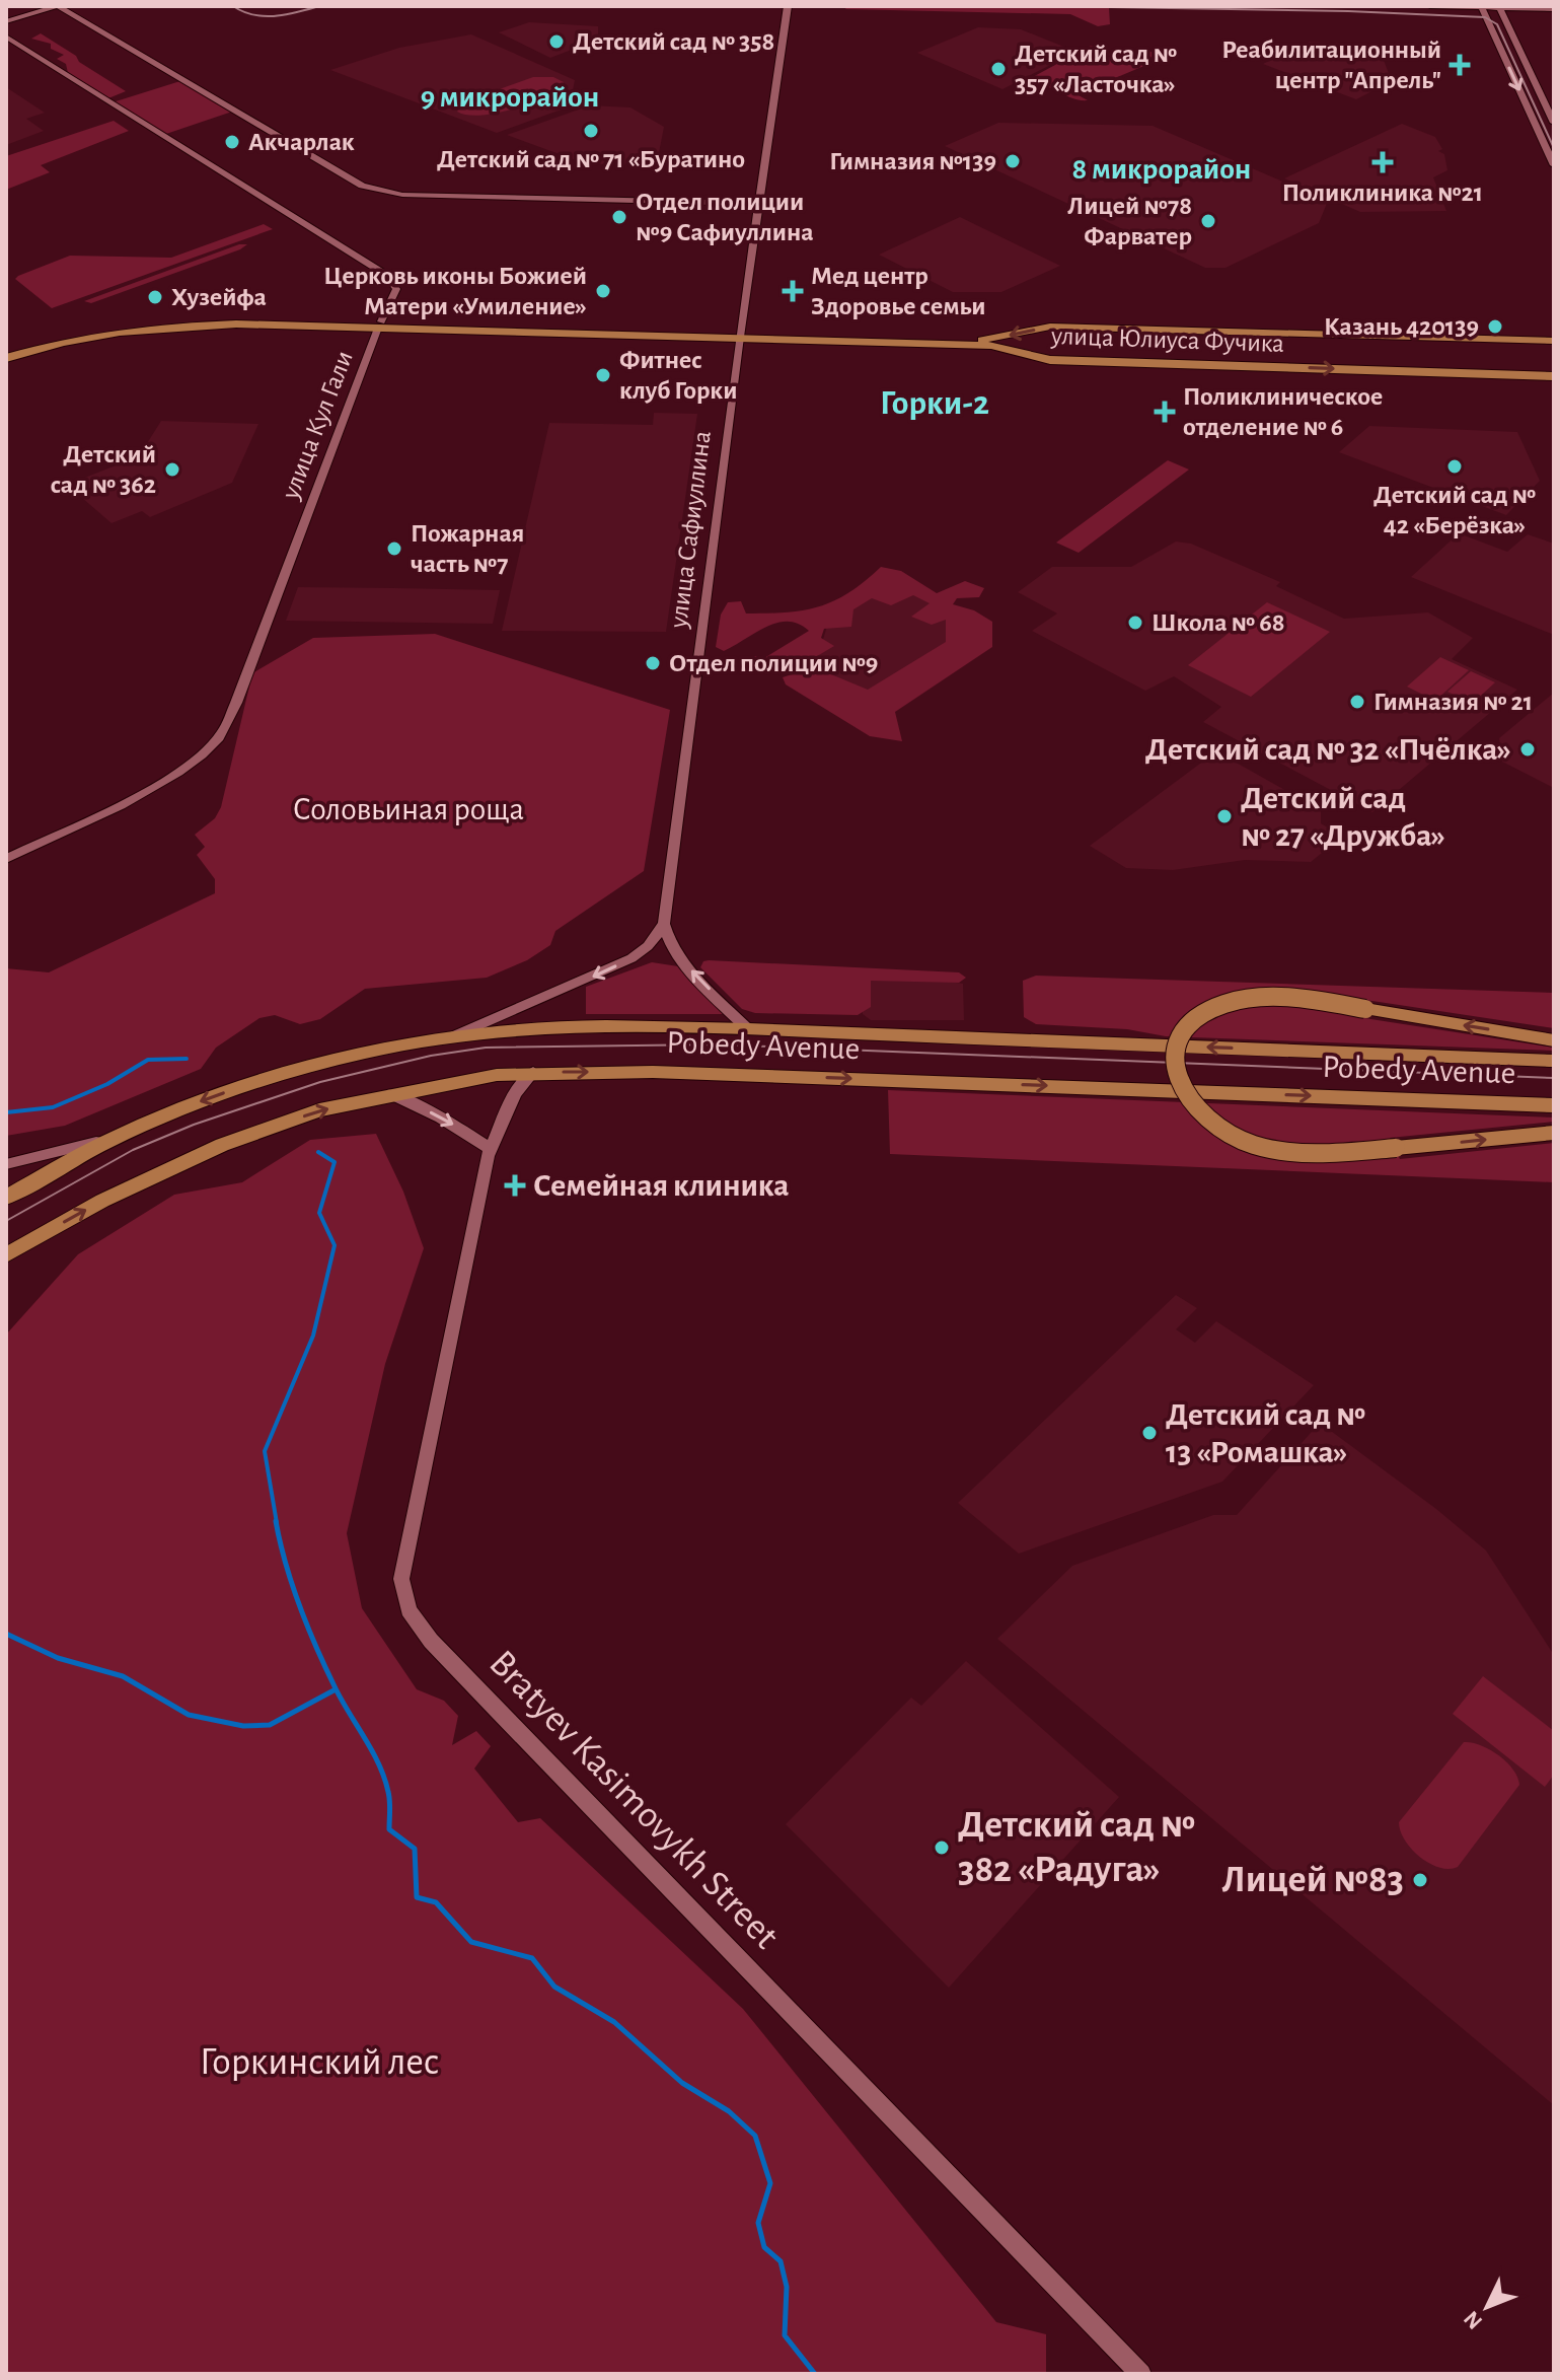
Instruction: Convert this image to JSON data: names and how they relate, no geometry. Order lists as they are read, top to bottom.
{
  "streets": {
    "main road": ["улица Юлиуса Фучика", "Pobedy Avenue"],
    "street": ["улица Кул Гали", "улица Сафиуллина", "Bratyev Kasimovykh Street"]
  },
  "crossings": [
    ["улица Юлиуса Фучика", "улица Кул Гали"],
    ["улица Юлиуса Фучика", "улица Сафиуллина"],
    ["Pobedy Avenue", "Bratyev Kasimovykh Street"]
  ],
  "districts": ["9 микрорайон", "8 микрорайон", "Горки-2"],
  "parks": ["Соловьиная роща", "Горкинский лес"],
  "places": {
    "other": [
      "Детский сад № 358",
      "Детский сад № 357 «Ласточка»",
      "Детский сад № 71 «Буратино",
      "Акчарлак",
      "Гимназия №139",
      "Отдел полиции №9 Сафиуллина",
      "Лицей №78 Фарватер",
      "Церковь иконы Божией Матери «Умиление»",
      "Хузейфа",
      "Казань 420139",
      "Фитнес клуб Горки",
      "Детский сад № 42 «Берёзка»",
      "Детский сад № 362",
      "Пожарная часть №7",
      "Школа № 68",
      "Отдел полиции №9",
      "Гимназия № 21",
      "Детский сад № 32 «Пчёлка»",
      "Детский сад № 27 «Дружба»",
      "Детский сад № 13 «Ромашка»",
      "Детский сад № 382 «Радуга»",
      "Лицей №83"
    ],
    "health": [
      "Реабилитационный центр \"Апрель\"",
      "Поликлиника №21",
      "Мед центр Здоровье семьи",
      "Поликлиническое отделение № 6",
      "Семейная клиника"
    ]
  },
  "north": "bottom left"
}
